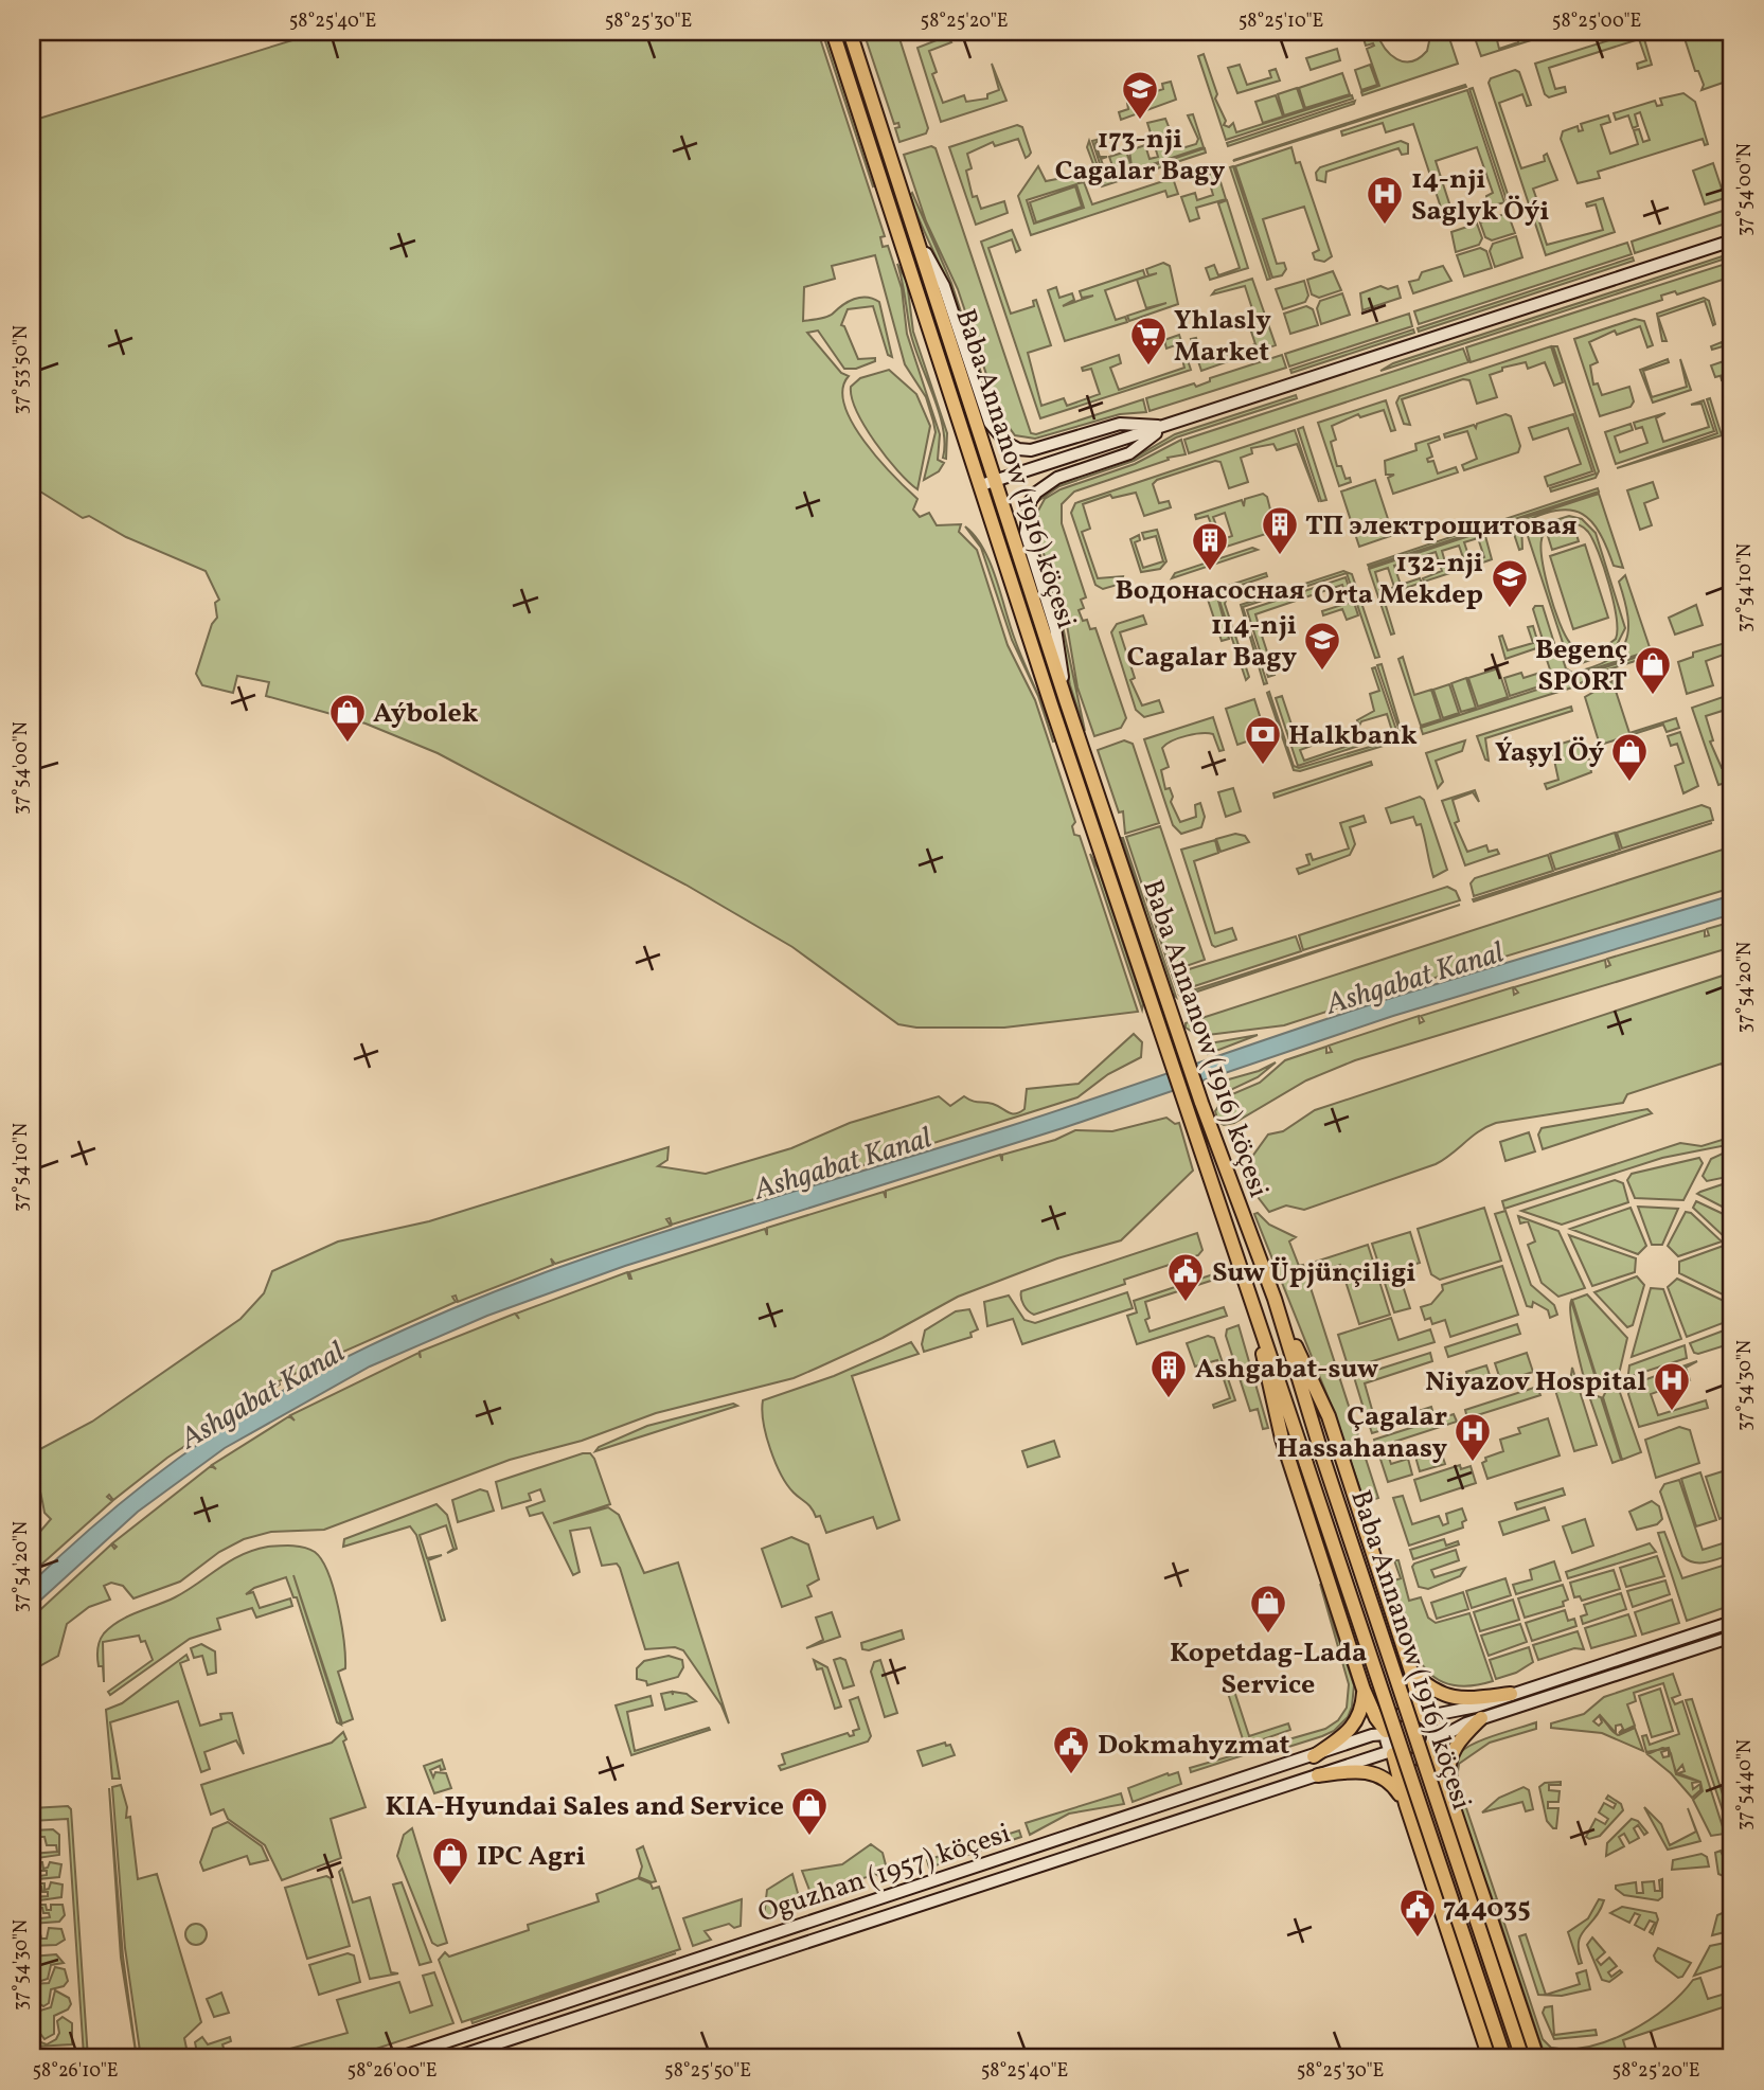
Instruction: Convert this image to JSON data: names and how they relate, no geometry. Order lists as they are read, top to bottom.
{
  "streets": {
    "main road": ["Baba Annanow (1916) köçesi", "Oguzhan (1957) köçesi"]
  },
  "water": ["Ashgabat Kanal"],
  "places": {
    "school or university": ["173-nji Cagalar Bagy", "132-nji Orta Mekdep", "114-nji Cagalar Bagy"],
    "hospital": ["14-nji Saglyk Öýi", "Niyazov Hospital", "Çagalar Hassahanasy"],
    "supermarket": ["Yhlasly Market"],
    "building": ["ТП электрощитовая", "Водонасосная", "Ashgabat-suw"],
    "shop": [
      "Begenç SPORT",
      "Aýbolek",
      "Ýaşyl Öý",
      "Kopetdag-Lada Service",
      "KIA-Hyundai Sales and Service",
      "IPC Agri"
    ],
    "bank": ["Halkbank"],
    "public building": ["Suw Üpjünçiligi", "Dokmahyzmat", "744035"]
  },
  "coordinates": [
    "58°25'40\"E",
    "58°25'30\"E",
    "58°25'20\"E",
    "58°25'10\"E",
    "58°25'00\"E",
    "37°54'00\"N",
    "37°53'50\"N",
    "37°54'10\"N",
    "37°54'20\"N",
    "37°54'30\"N",
    "37°54'40\"N",
    "58°26'10\"E",
    "58°26'00\"E",
    "58°25'50\"E"
  ]
}
